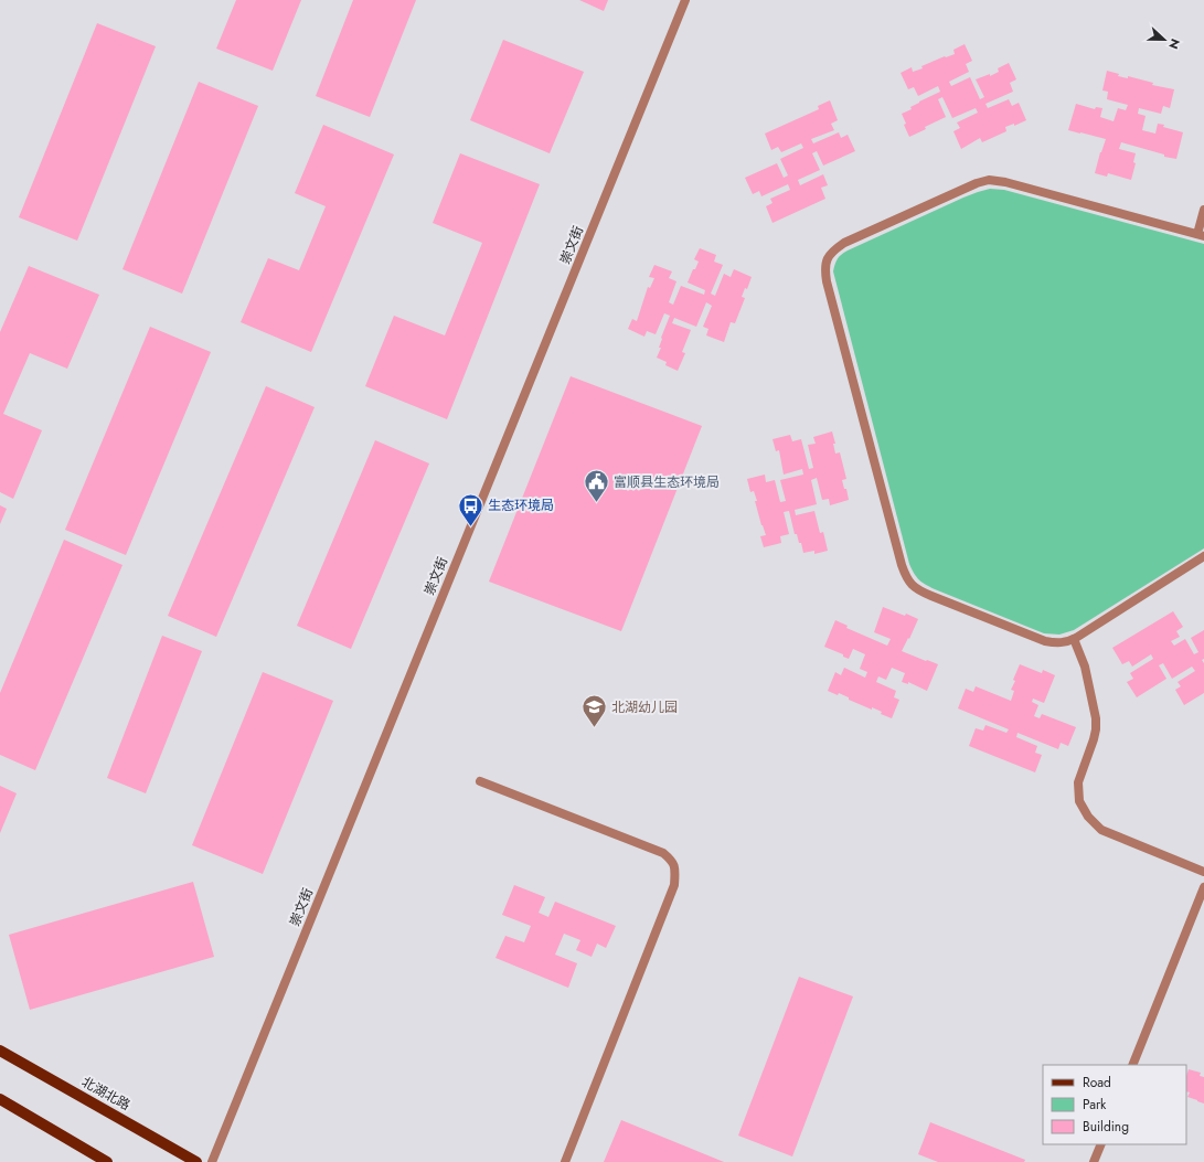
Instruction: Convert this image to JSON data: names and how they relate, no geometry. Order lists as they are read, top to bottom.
{
  "streets": {
    "main road": ["北湖北路"],
    "street": ["崇文街"]
  },
  "places": {
    "public building": ["富顺县生态环境局"],
    "bus stop": ["生态环境局"],
    "school or university": ["北湖幼儿园"]
  },
  "legend": ["Road", "Park", "Building"],
  "north": "right"
}
